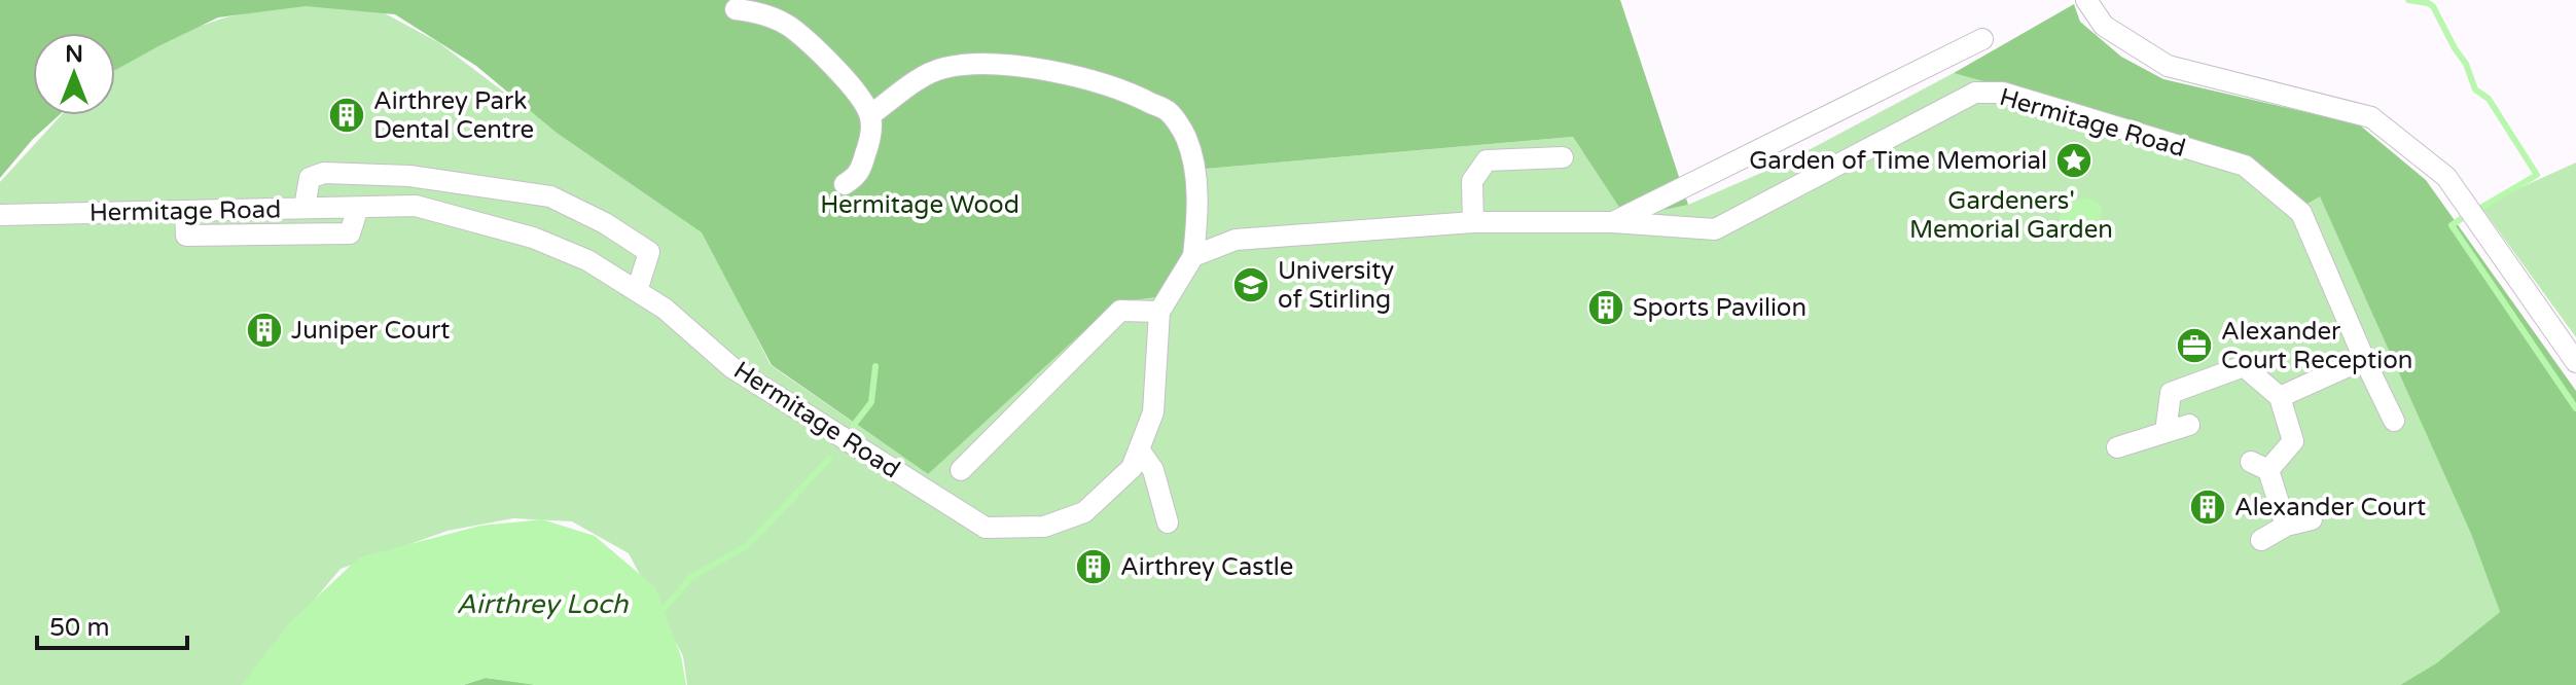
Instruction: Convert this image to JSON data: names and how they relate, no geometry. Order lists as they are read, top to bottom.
{
  "streets": {
    "street": ["Hermitage Road"]
  },
  "water": ["Airthrey Loch"],
  "parks": ["Gardeners' Memorial Garden", "Hermitage Wood"],
  "places": {
    "building": [
      "Airthrey Park Dental Centre",
      "Sports Pavilion",
      "Juniper Court",
      "Alexander Court",
      "Airthrey Castle"
    ],
    "place": ["Garden of Time Memorial"],
    "school or university": ["University of Stirling"],
    "office": ["Alexander Court Reception"]
  },
  "scale_bar": "50 m",
  "north": "top"
}
